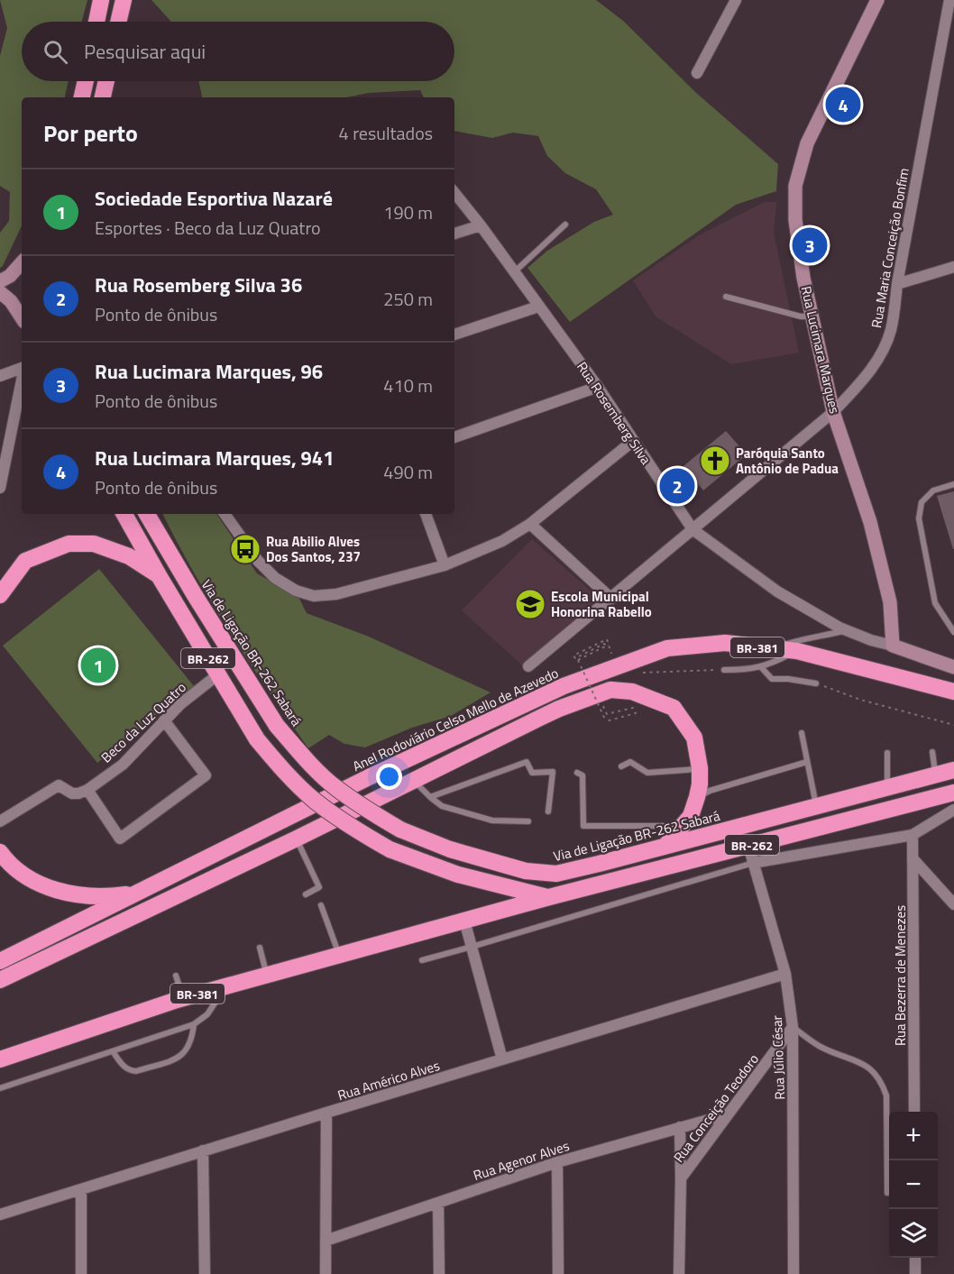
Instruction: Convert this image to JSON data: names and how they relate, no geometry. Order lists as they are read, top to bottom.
{
  "streets": {
    "highway": [
      "BR-381",
      "Via de Ligação BR-262 Sabará",
      "BR-262",
      "Anel Rodoviário Celso Mello de Azevedo"
    ],
    "street": [
      "Rua Maria Conceição Bonfim",
      "Rua Lucimara Marques",
      "Rua Rosemberg Silva",
      "Beco da Luz Quatro",
      "Rua Bezerra de Menezes",
      "Rua Júlio César",
      "Rua Américo Alves",
      "Rua Conceição Teodoro",
      "Rua Agenor Alves"
    ]
  },
  "crossings": [
    ["Rua Maria Conceição Bonfim", "Rua Lucimara Marques"],
    ["Rua Maria Conceição Bonfim", "Rua Rosemberg Silva"],
    ["Rua Lucimara Marques", "Rua Rosemberg Silva"],
    ["BR-381", "BR-262"],
    ["BR-262", "Beco da Luz Quatro"],
    ["BR-262", "Rua Júlio César"],
    ["Rua Júlio César", "Rua Américo Alves"],
    ["Rua Júlio César", "Rua Conceição Teodoro"],
    ["Rua Conceição Teodoro", "Rua Agenor Alves"]
  ],
  "places": {
    "church": ["Paróquia Santo Antônio de Padua"],
    "bus stop": ["Rua Abilio Alves Dos Santos, 237"],
    "school or university": ["Escola Municipal Honorina Rabello"]
  },
  "page": {
    "search": "Pesquisar aqui",
    "pins": [
      "4",
      "3",
      "2",
      "1"
    ],
    "heading": ["Por perto", "4 resultados"],
    "list": [
      {
        "mark": "1",
        "name": "Sociedade Esportiva Nazaré",
        "note": "Esportes · Beco da Luz Quatro",
        "value": "190 m"
      },
      {
        "mark": "2",
        "name": "Rua Rosemberg Silva 36",
        "note": "Ponto de ônibus",
        "value": "250 m"
      },
      {
        "mark": "3",
        "name": "Rua Lucimara Marques, 96",
        "note": "Ponto de ônibus",
        "value": "410 m"
      },
      {
        "mark": "4",
        "name": "Rua Lucimara Marques, 941",
        "note": "Ponto de ônibus",
        "value": "490 m"
      }
    ],
    "map_buttons": ["+", "−"]
  }
}
